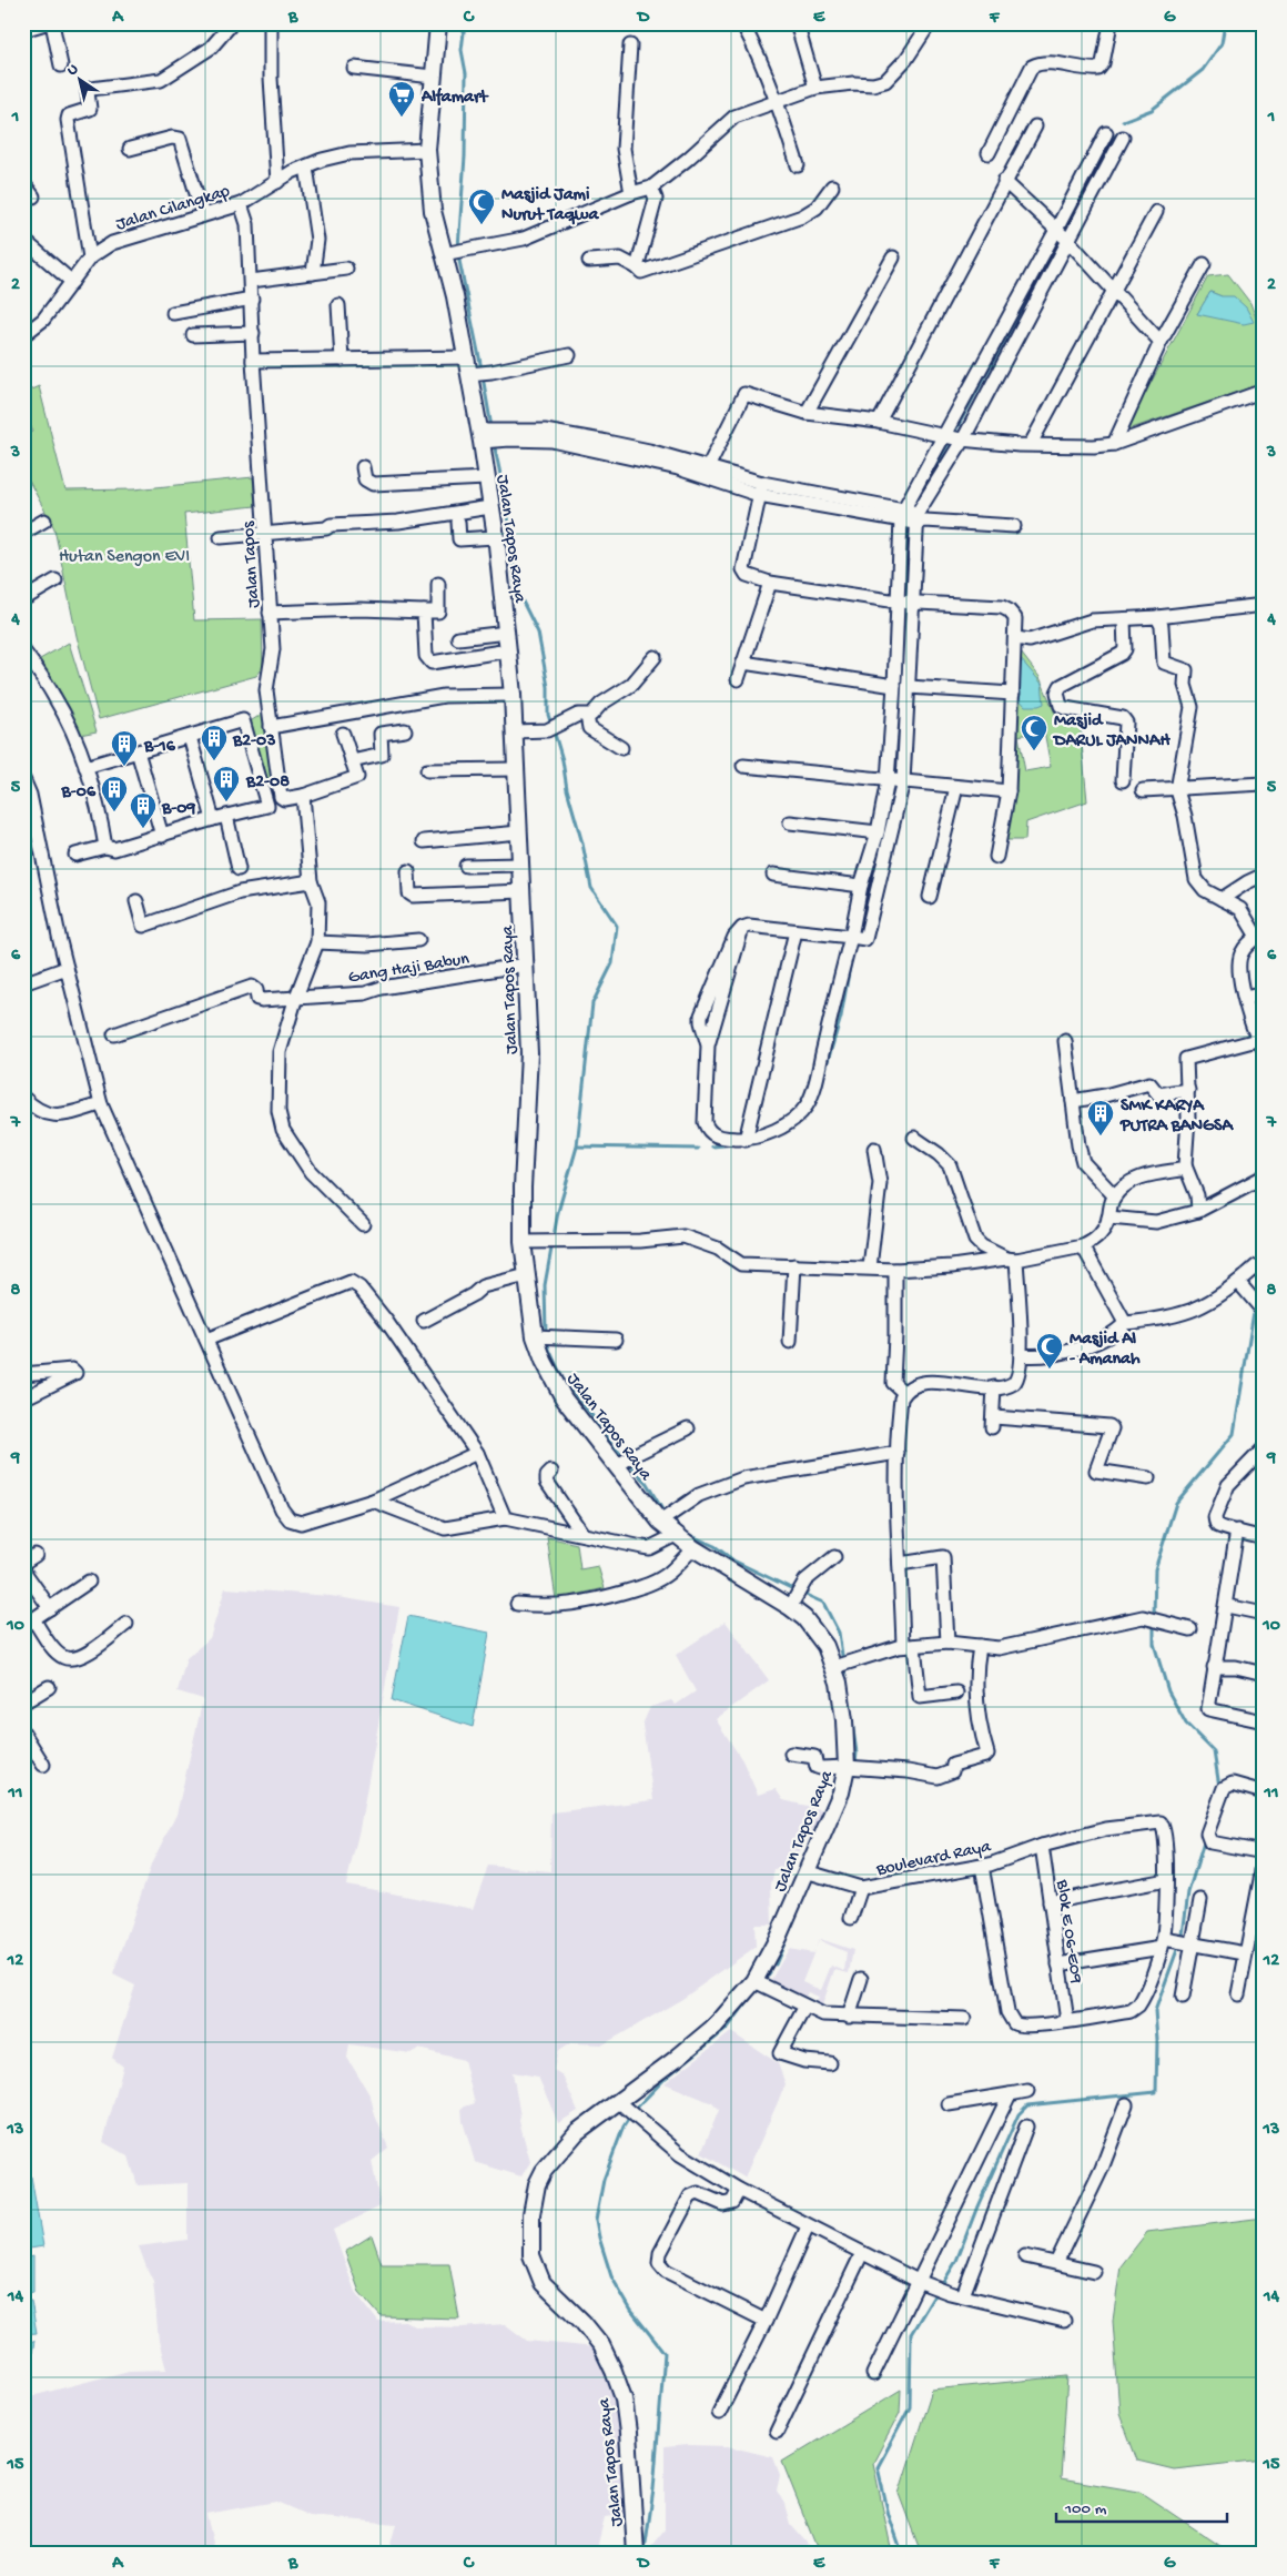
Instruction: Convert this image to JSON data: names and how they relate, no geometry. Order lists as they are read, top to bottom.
{
  "streets": {
    "main road": ["Jalan Tapos Raya"],
    "street": [
      "Jalan Cilangkap",
      "Jalan Tapos",
      "Gang Haji Babun",
      "Boulevard Raya",
      "Blok E 06-E09"
    ]
  },
  "crossings": [
    ["Jalan Cilangkap", "Jalan Tapos Raya"],
    ["Jalan Cilangkap", "Jalan Tapos"],
    ["Jalan Tapos Raya", "Gang Haji Babun"],
    ["Boulevard Raya", "Blok E 06-E09"]
  ],
  "parks": ["Hutan Sengon EVI"],
  "places": {
    "supermarket": ["Alfamart"],
    "mosque": ["Masjid Jami Nurut Taqwa", "Masjid DARUL JANNAH", "Masjid Al - Amanah"],
    "building": [
      "B2-03",
      "B-16",
      "B2-08",
      "B-06",
      "B-09",
      "SMK KARYA PUTRA BANGSA"
    ]
  },
  "scale_bar": "100 m",
  "north": "top left",
  "grid": {
    "columns": [
      "A",
      "B",
      "C",
      "D",
      "E",
      "F",
      "G"
    ],
    "rows": [
      "1",
      "2",
      "3",
      "4",
      "5",
      "6",
      "7",
      "8",
      "9",
      "10",
      "11",
      "12",
      "13",
      "14",
      "15"
    ]
  }
}
